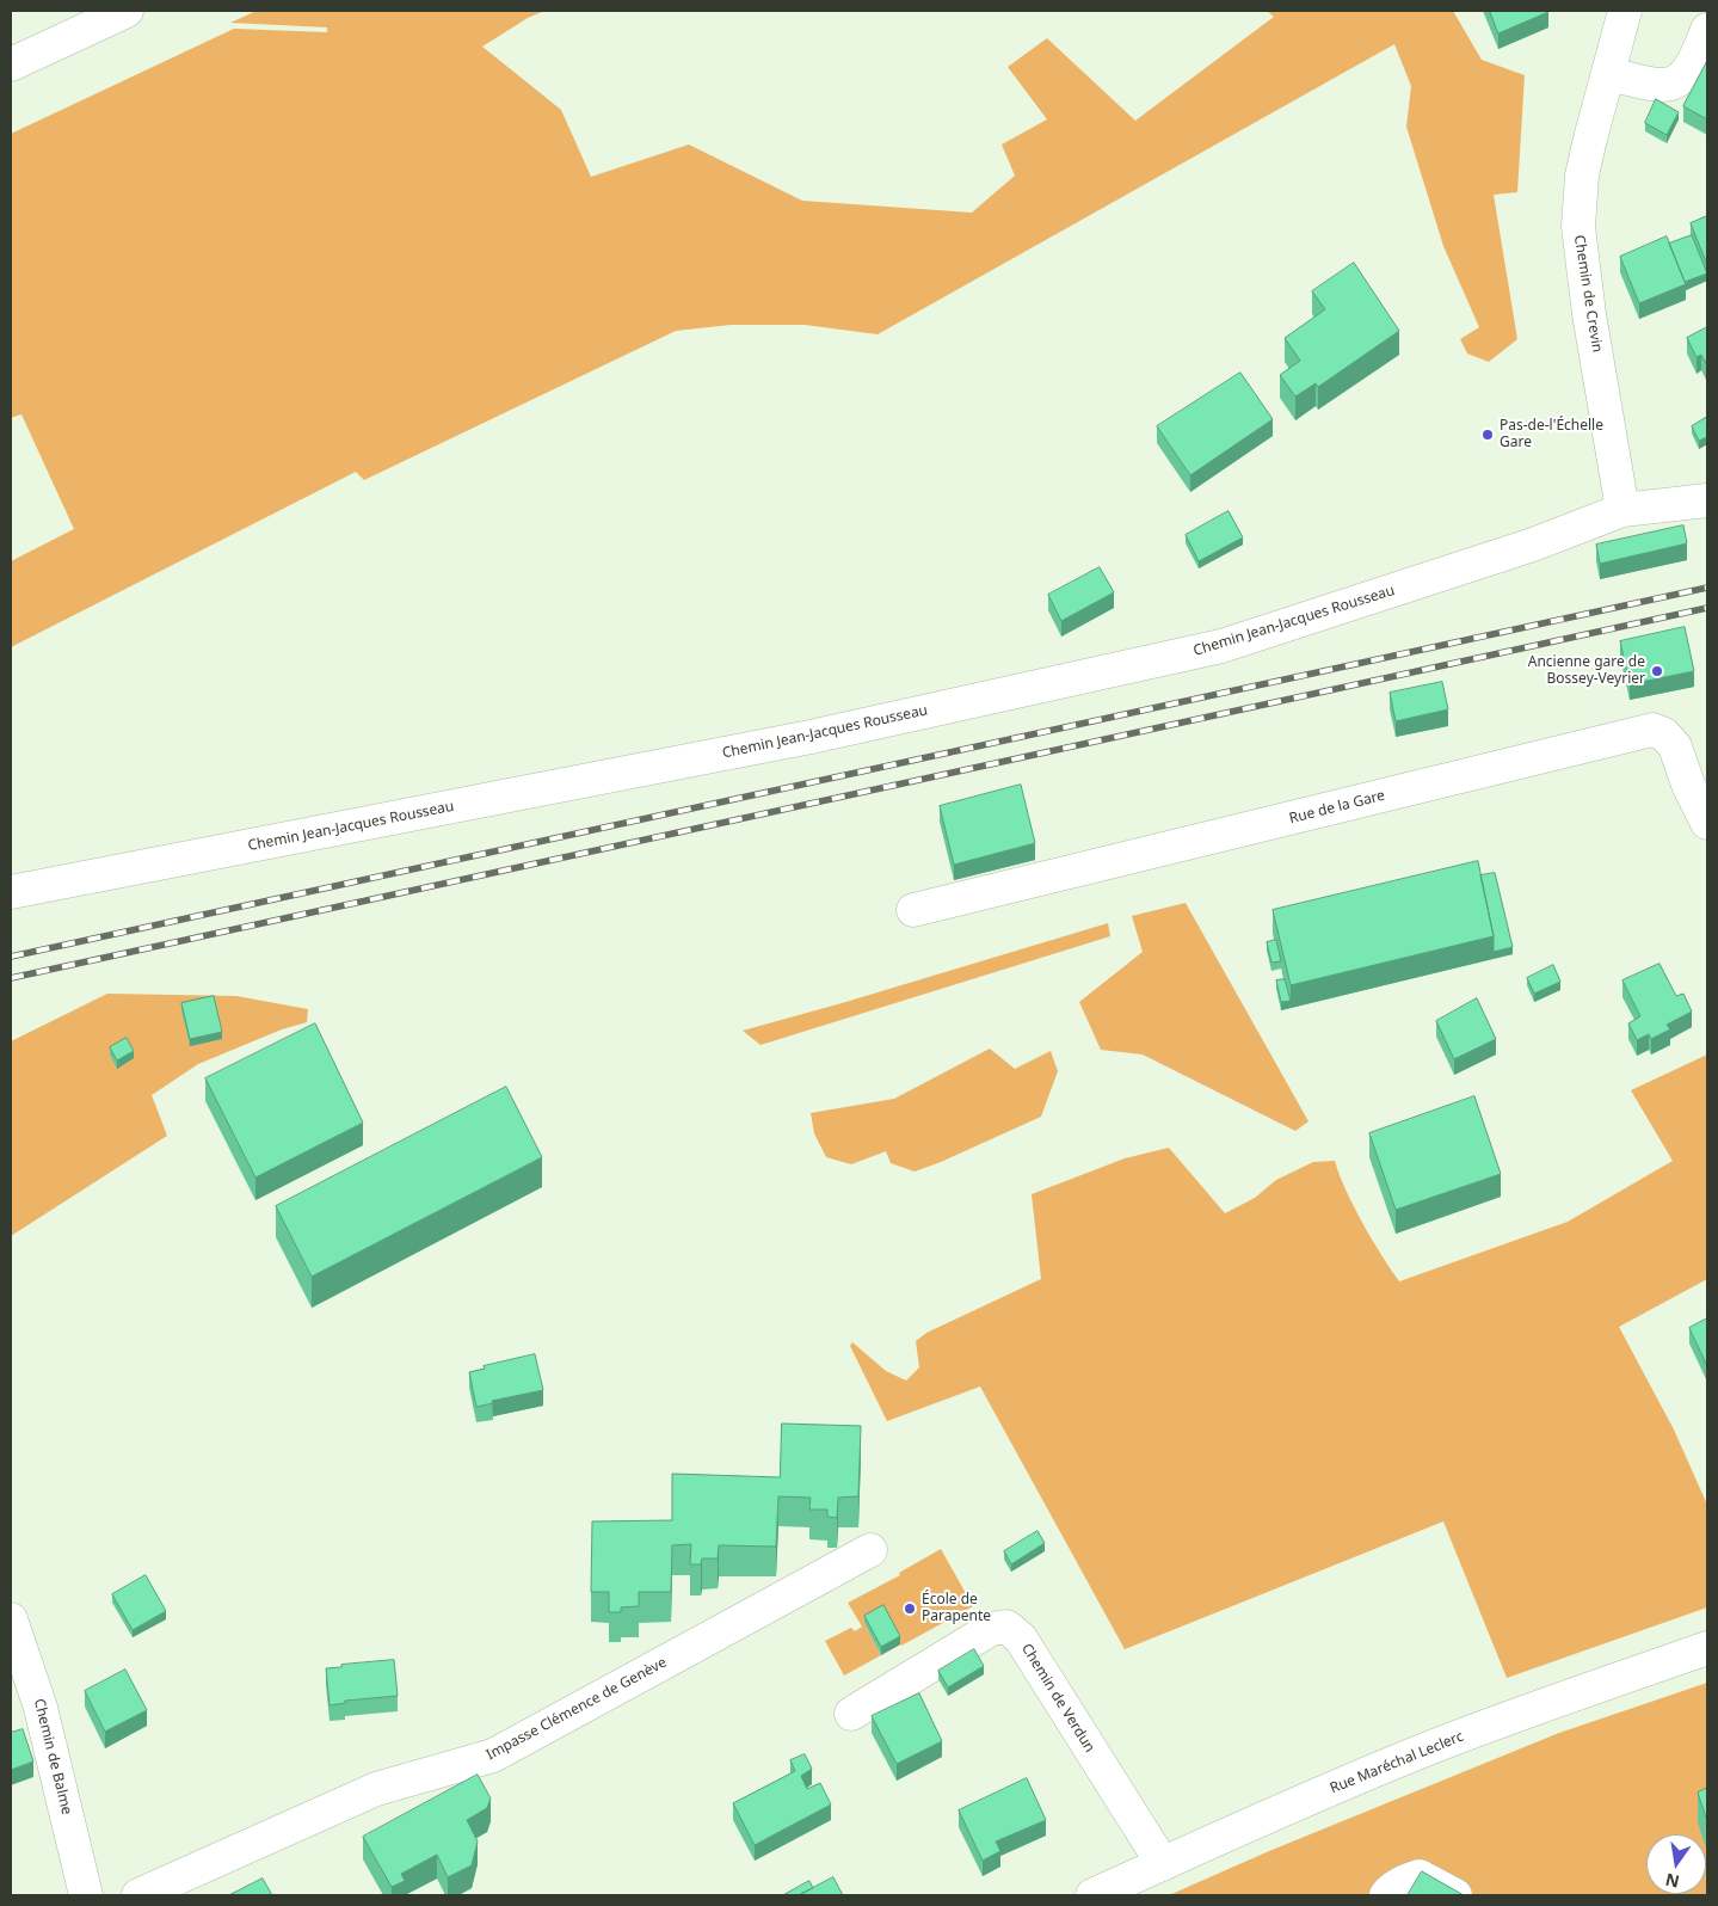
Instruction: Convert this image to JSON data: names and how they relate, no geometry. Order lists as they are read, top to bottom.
{
  "streets": {
    "main road": [
      "Chemin de Crevin",
      "Chemin Jean-Jacques Rousseau",
      "Rue de la Gare",
      "Chemin de Verdun",
      "Impasse Clémence de Genève",
      "Chemin de Balme",
      "Rue Maréchal Leclerc"
    ]
  },
  "crossings": [
    ["Chemin de Crevin", "Chemin Jean-Jacques Rousseau"],
    ["Chemin de Verdun", "Rue Maréchal Leclerc"]
  ],
  "places": ["Pas-de-l'Échelle Gare", "Ancienne gare de Bossey-Veyrier", "École de Parapente"],
  "north": "bottom"
}
